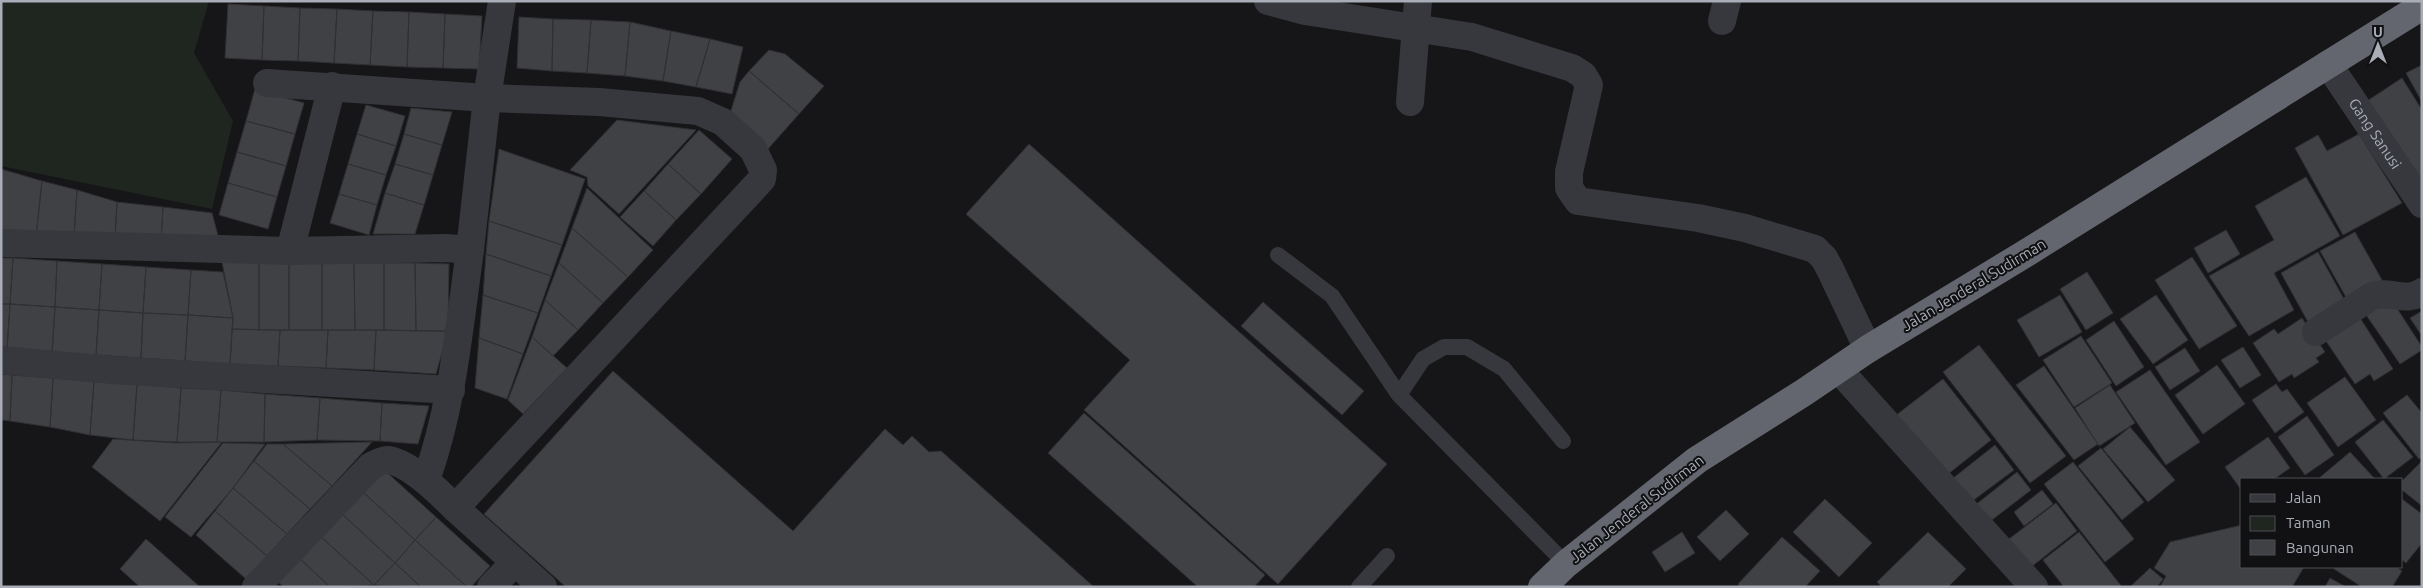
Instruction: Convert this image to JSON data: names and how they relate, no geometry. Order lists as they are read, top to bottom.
{
  "streets": {
    "highway": ["Jalan Jenderal Sudirman"],
    "street": ["Gang Sanusi"]
  },
  "crossings": [
    ["Gang Sanusi", "Jalan Jenderal Sudirman"]
  ],
  "legend": ["Jalan", "Taman", "Bangunan"],
  "north": "top"
}
